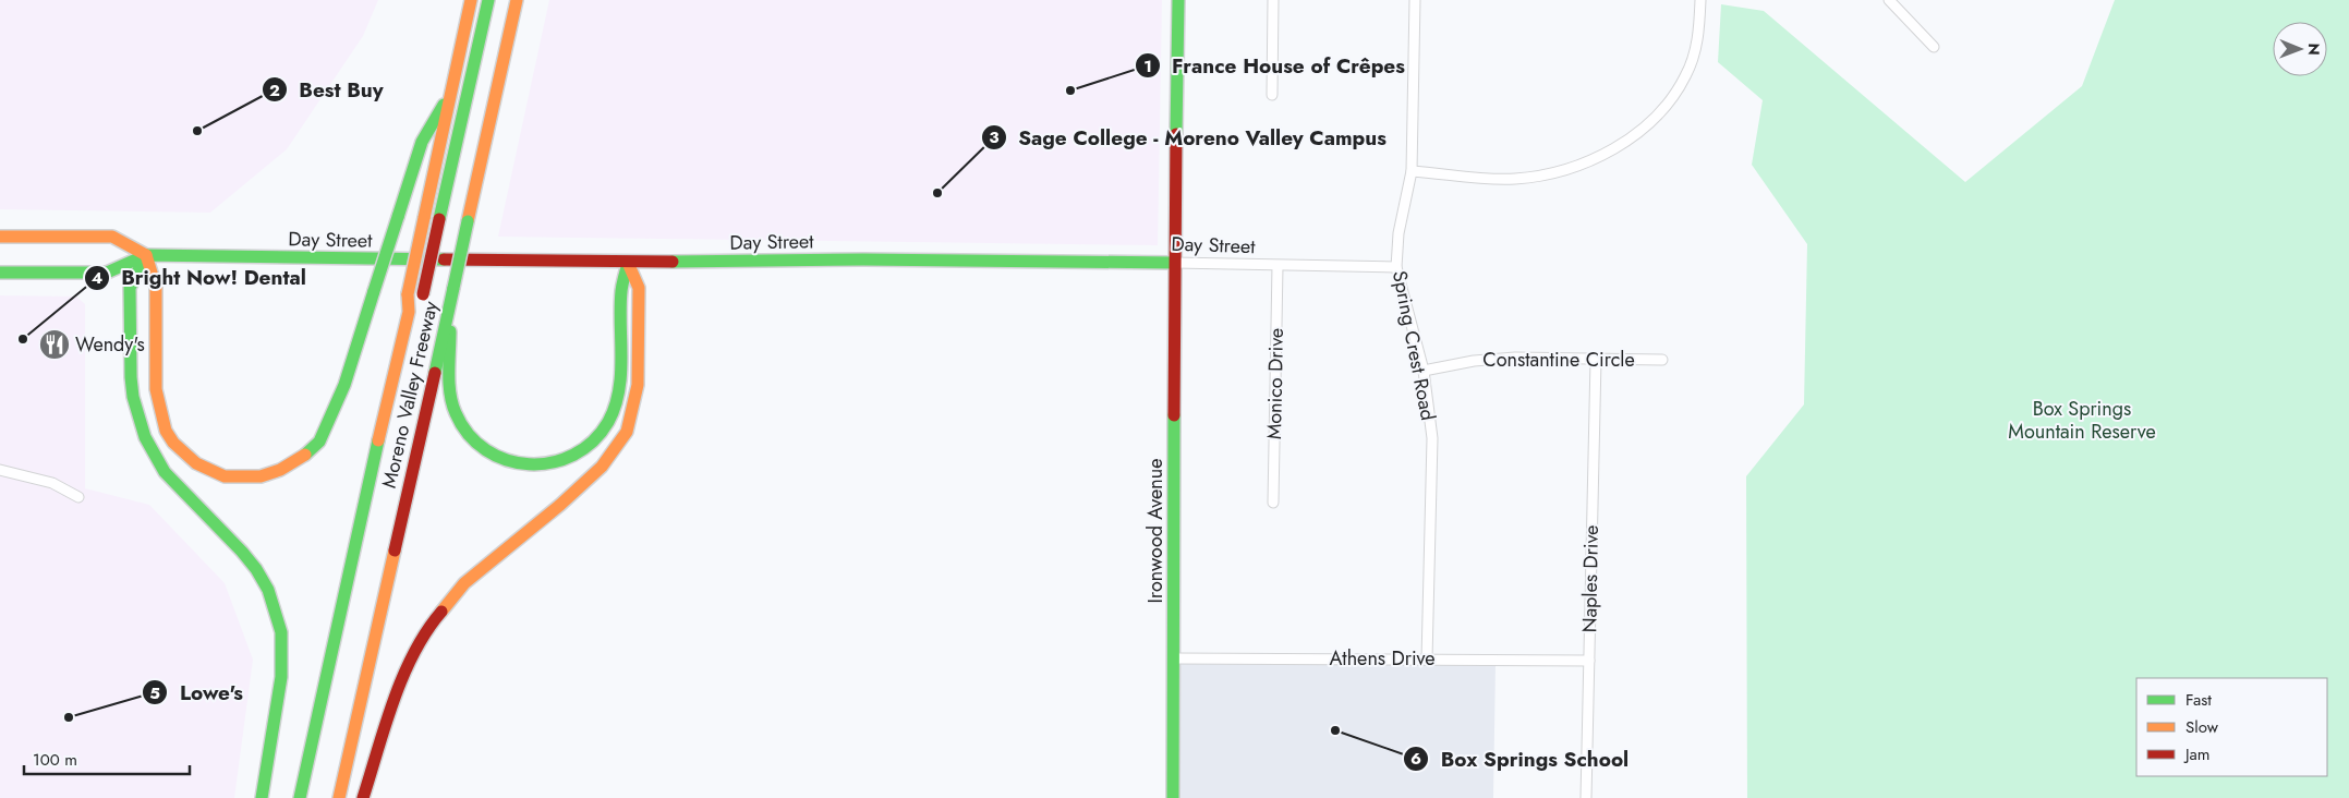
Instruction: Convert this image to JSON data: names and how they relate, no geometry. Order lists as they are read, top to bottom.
{
  "streets": {
    "main road": ["Day Street", "Moreno Valley Freeway", "Ironwood Avenue"],
    "street": [
      "Spring Crest Road",
      "Constantine Circle",
      "Monico Drive",
      "Naples Drive",
      "Athens Drive"
    ]
  },
  "crossings": [
    ["Day Street", "Spring Crest Road"],
    ["Day Street", "Monico Drive"],
    ["Day Street", "Ironwood Avenue"],
    ["Spring Crest Road", "Constantine Circle"],
    ["Spring Crest Road", "Athens Drive"],
    ["Constantine Circle", "Naples Drive"],
    ["Ironwood Avenue", "Athens Drive"],
    ["Naples Drive", "Athens Drive"]
  ],
  "parks": ["Box Springs Mountain Reserve"],
  "places": {
    "other": [
      "France House of Crêpes",
      "Best Buy",
      "Sage College - Moreno Valley Campus",
      "Bright Now! Dental",
      "Lowe's",
      "Box Springs School"
    ],
    "restaurant": ["Wendy's"]
  },
  "legend": ["Fast", "Slow", "Jam"],
  "scale_bar": "100 m",
  "north": "right"
}
